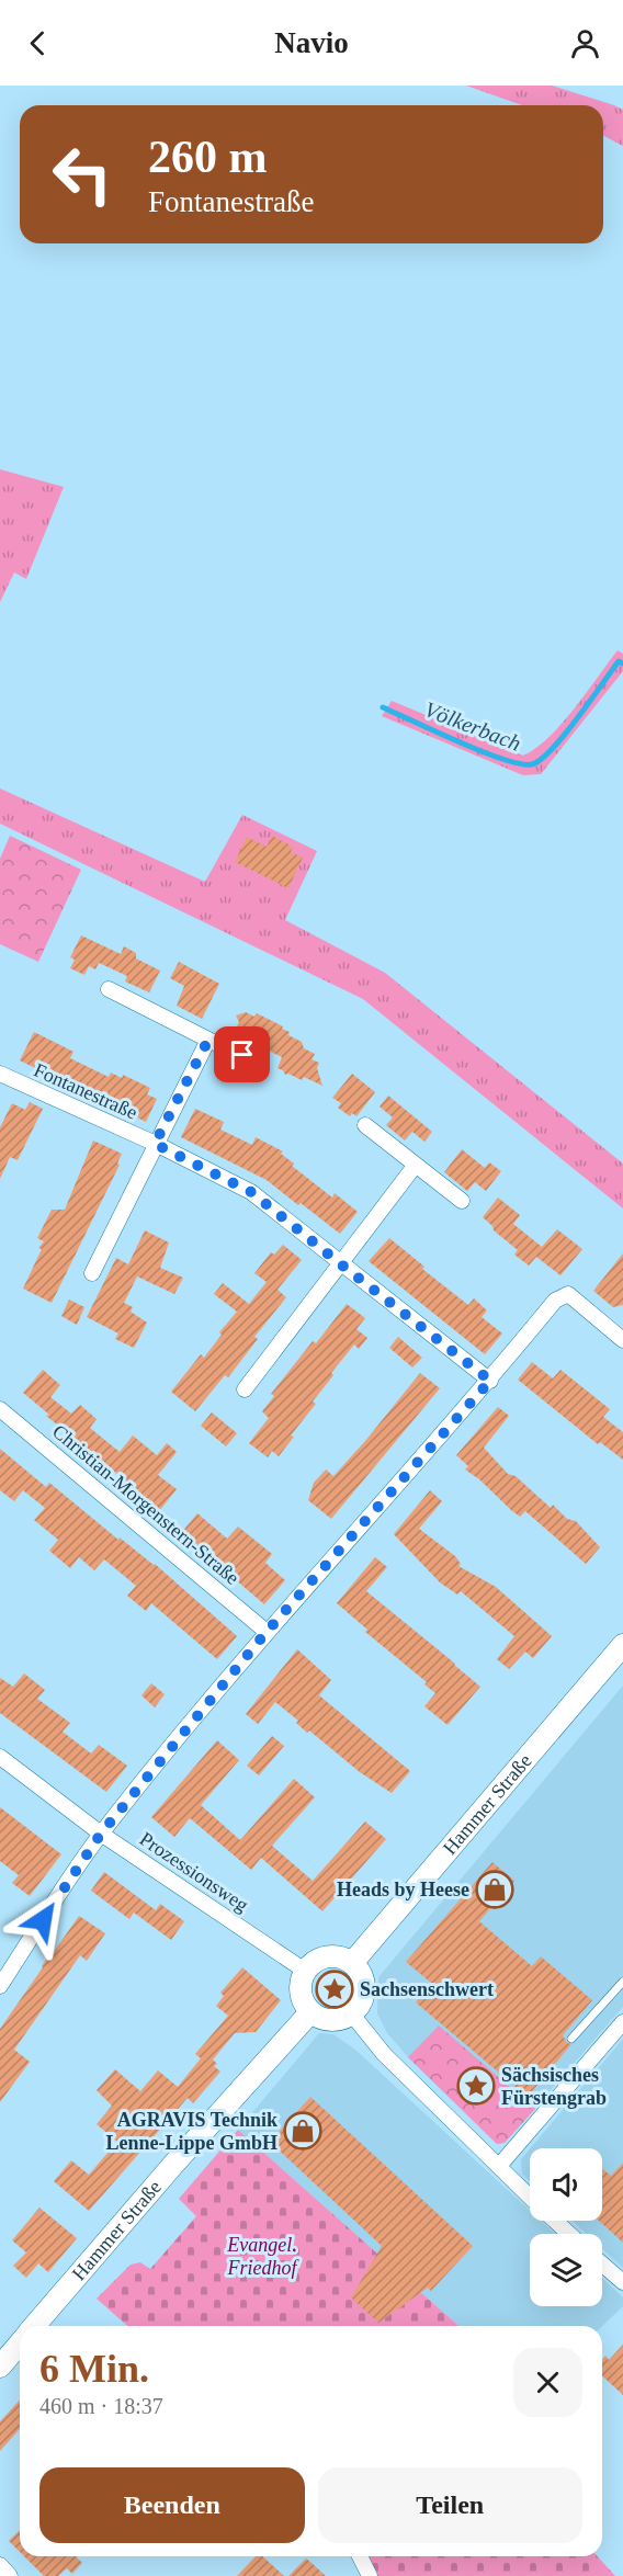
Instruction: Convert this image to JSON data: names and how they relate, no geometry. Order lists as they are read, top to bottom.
{
  "streets": {
    "main road": ["Hammer Straße"],
    "street": ["Fontanestraße", "Christian-Morgenstern-Straße", "Prozessionsweg"]
  },
  "crossings": [
    ["Hammer Straße", "Prozessionsweg"]
  ],
  "water": ["Völkerbach"],
  "parks": ["Evangel. Friedhof"],
  "places": {
    "shop": ["Heads by Heese", "AGRAVIS Technik Lenne-Lippe GmbH"],
    "place": ["Sachsenschwert", "Sächsisches Fürstengrab"]
  },
  "page": {
    "header": "Navio",
    "turn": ["260 m", "Fontanestraße"],
    "heading": ["6 Min.", "460 m · 18:37"],
    "buttons": ["Beenden", "Teilen"]
  }
}
